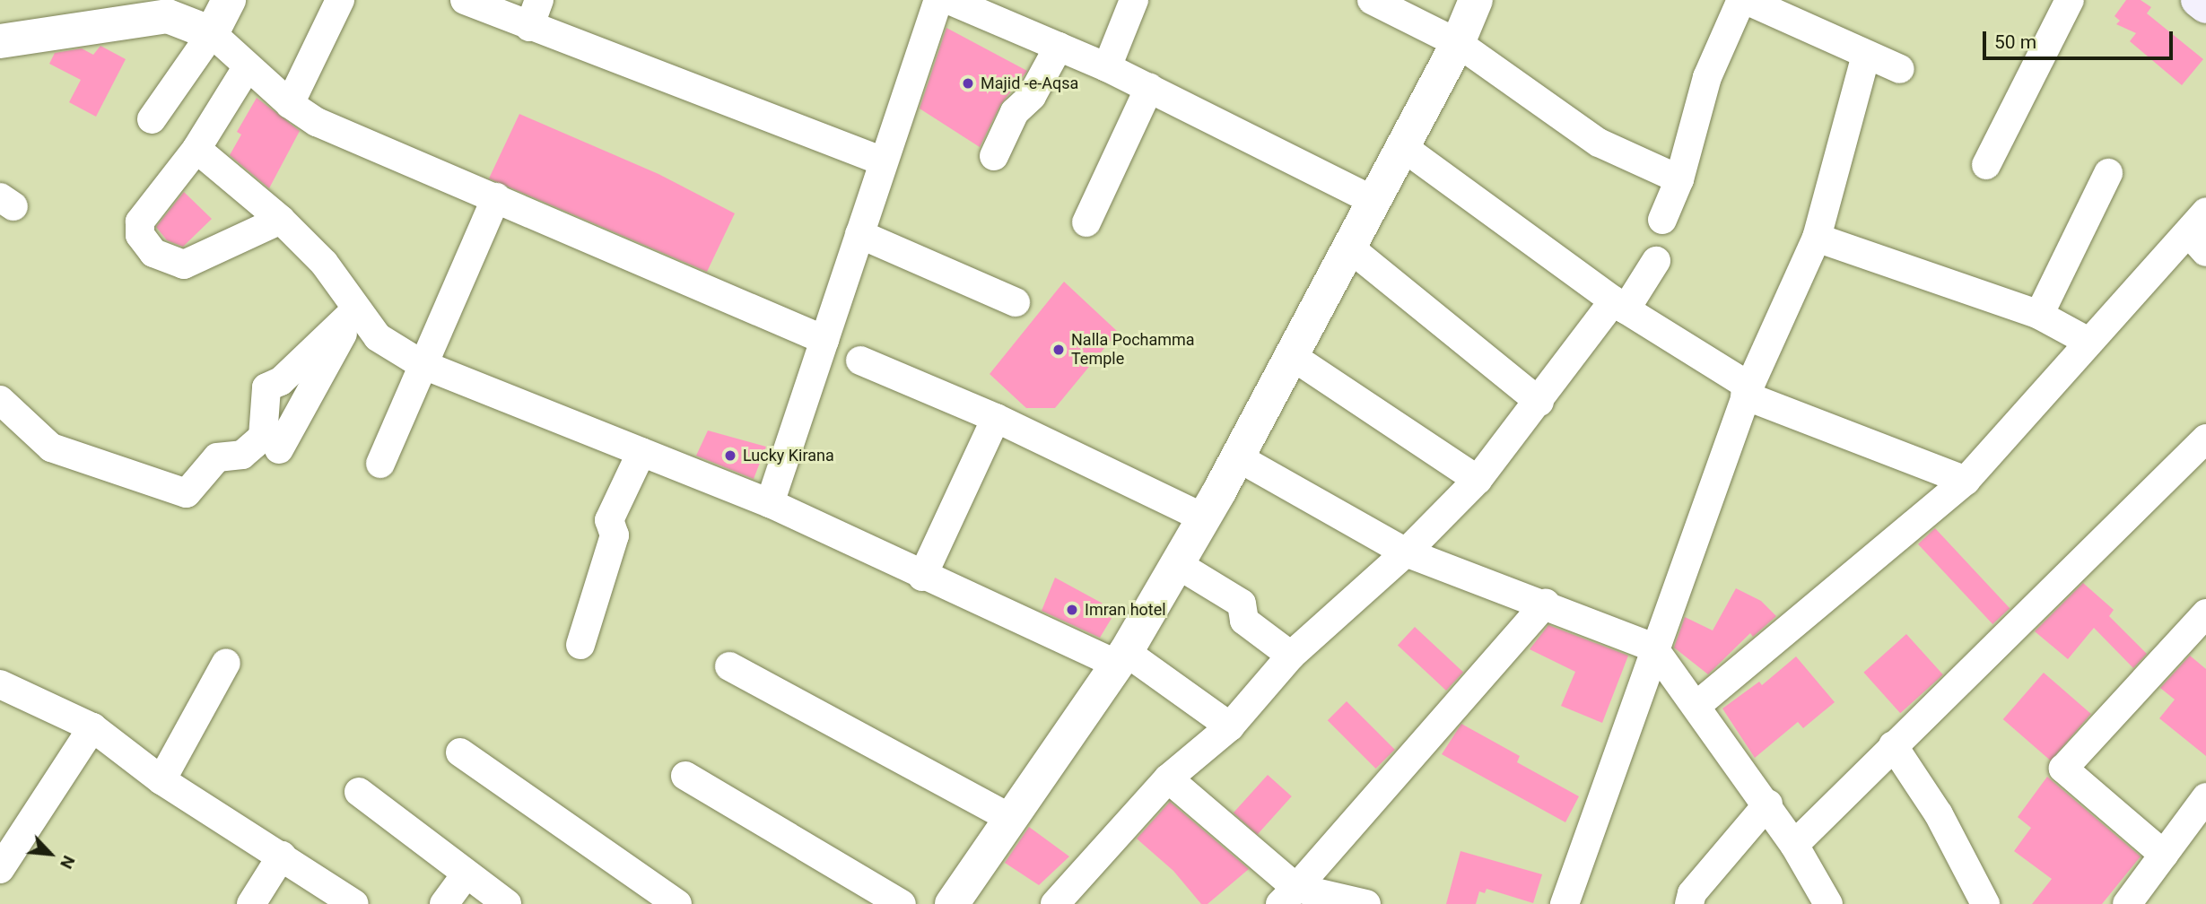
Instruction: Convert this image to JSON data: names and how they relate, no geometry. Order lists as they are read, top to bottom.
{
  "places": [
    "Majid -e-Aqsa",
    "Nalla Pochamma Temple",
    "Lucky Kirana",
    "Imran hotel"
  ],
  "scale_bar": "50 m",
  "north": "bottom right"
}
